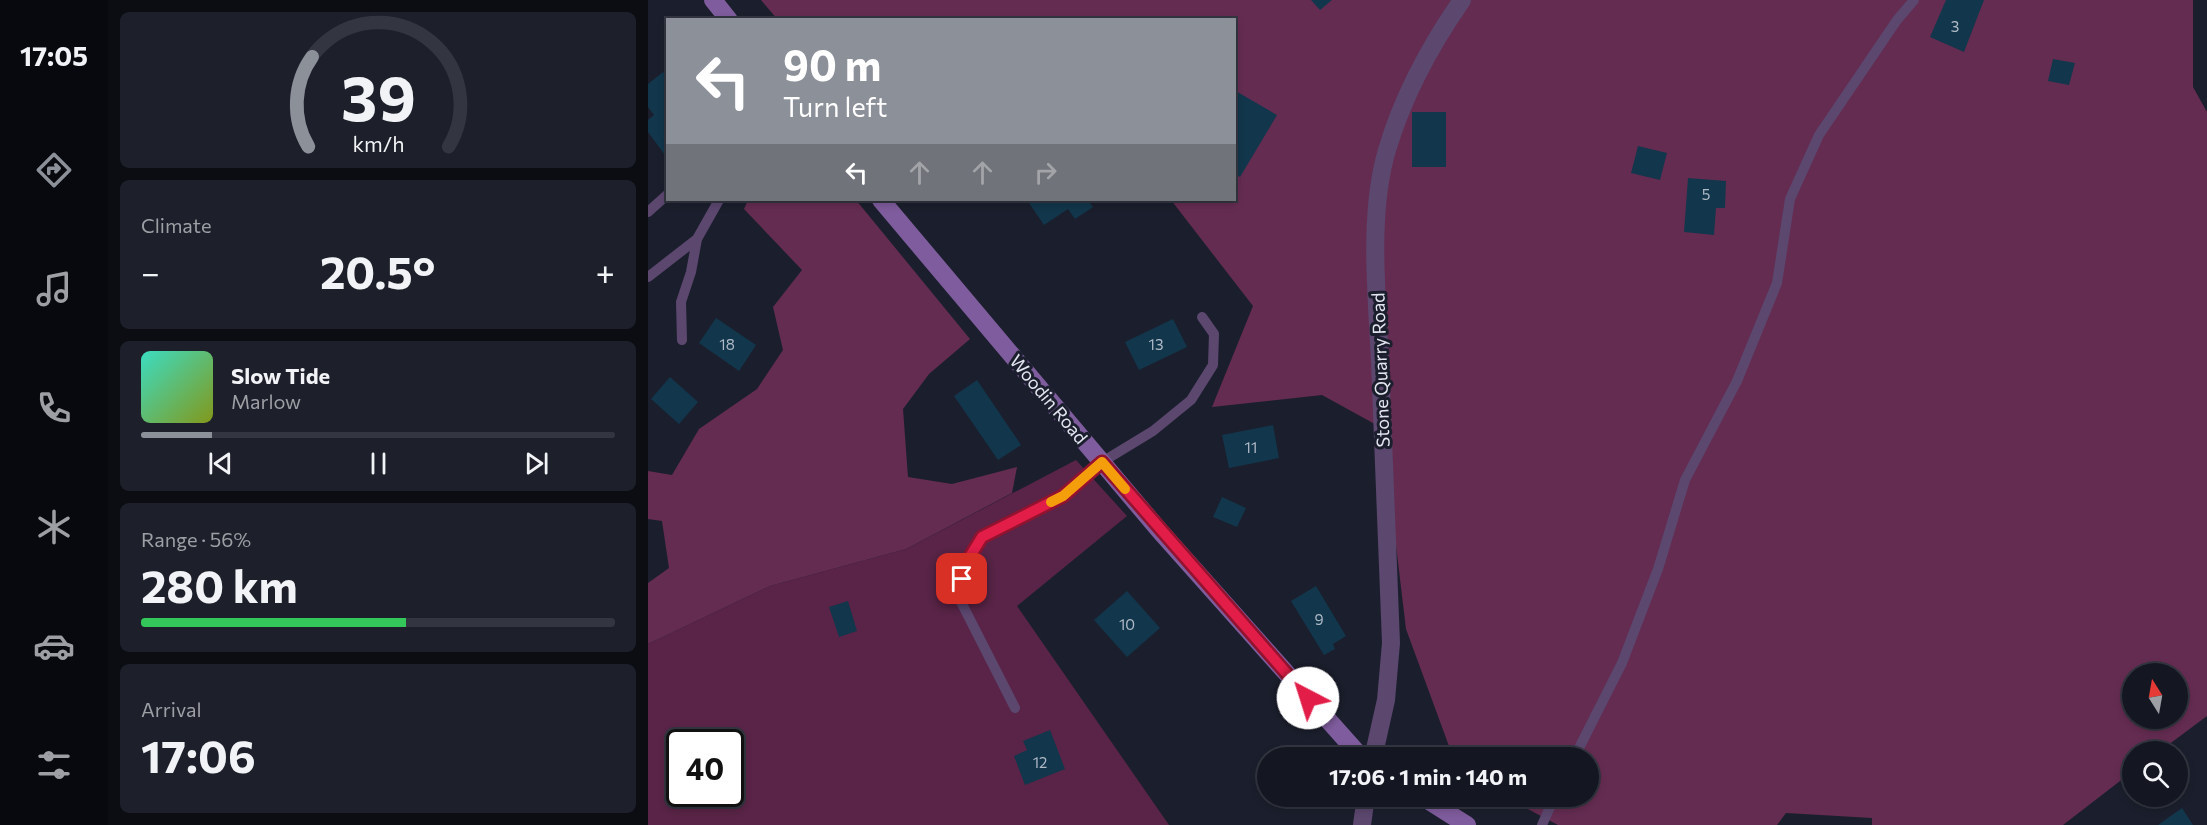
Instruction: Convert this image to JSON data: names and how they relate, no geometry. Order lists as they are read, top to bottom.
{
  "streets": {
    "street": ["Stone Quarry Road", "Woodin Road"]
  },
  "house_numbers": [
    "3",
    "5",
    "18",
    "13",
    "11",
    "9",
    "10",
    "12"
  ],
  "north": "top",
  "page": {
    "tabs": "17:05",
    "turn": ["90 m", "Turn left"],
    "tile": [
      "Climate",
      ["Range · 56%", "280 km"],
      ["Arrival", "17:06"]
    ],
    "heat": ["−", "20.5°", "+"],
    "song": ["Slow Tide", "Marlow"],
    "limit": "40",
    "trip": "17:06 · 1 min · 140 m",
    "gauge": ["39", "km/h"]
  }
}
